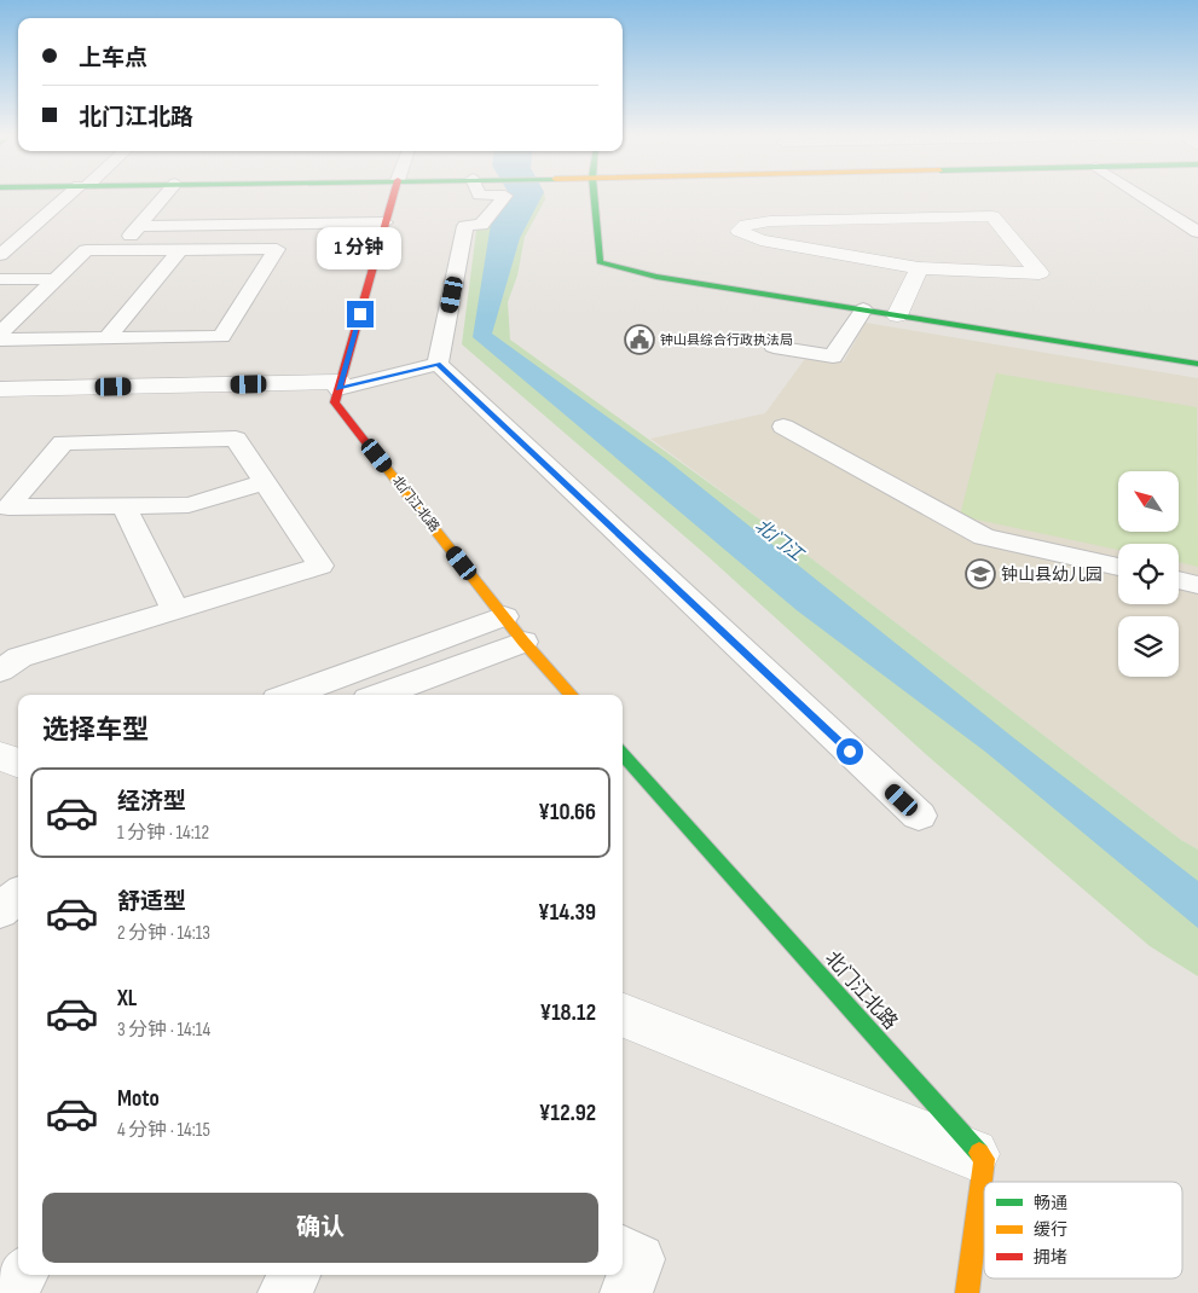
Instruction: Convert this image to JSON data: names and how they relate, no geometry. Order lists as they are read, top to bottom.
{
  "streets": {
    "main road": ["北门江北路"]
  },
  "water": ["北门江"],
  "places": {
    "public building": ["钟山县综合行政执法局"],
    "school or university": ["钟山县幼儿园"]
  },
  "legend": ["畅通", "缓行", "拥堵"],
  "north": "top left",
  "page": {
    "banner": ["上车点", "北门江北路"],
    "bubble": "1 分钟",
    "heading": "选择车型",
    "list": [
      {
        "name": "经济型",
        "note": "1 分钟 · 14:12",
        "value": "¥10.66"
      },
      {
        "name": "舒适型",
        "note": "2 分钟 · 14:13",
        "value": "¥14.39"
      },
      {
        "name": "XL",
        "note": "3 分钟 · 14:14",
        "value": "¥18.12"
      },
      {
        "name": "Moto",
        "note": "4 分钟 · 14:15",
        "value": "¥12.92"
      }
    ],
    "buttons": "确认"
  }
}
